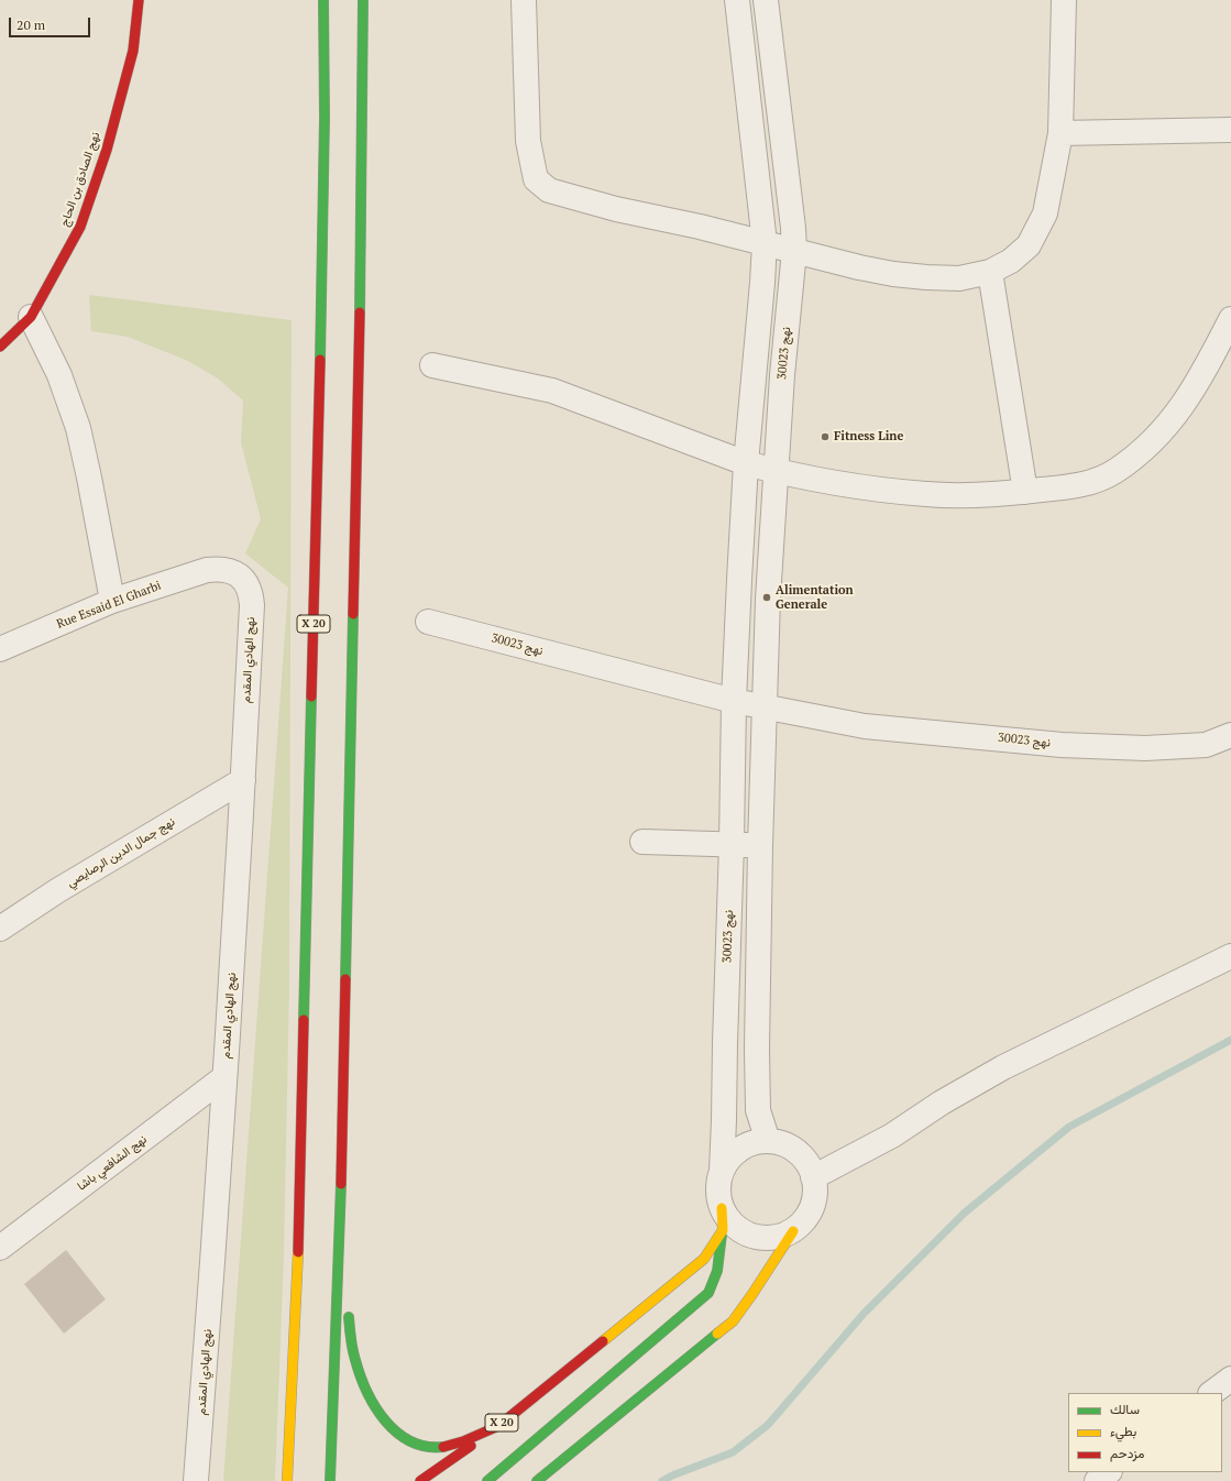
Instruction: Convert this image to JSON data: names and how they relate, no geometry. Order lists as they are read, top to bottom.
{
  "streets": {
    "main road": ["نهج الصادق بن الحاج", "X 20"],
    "street": [
      "نهج 30023",
      "Rue Essaid El Gharbi",
      "نهج الهادي المقدم",
      "نهج جمال الدين الرصايصي",
      "نهج الشافعي باشا"
    ]
  },
  "crossings": [
    ["نهج 30023", "X 20"],
    ["Rue Essaid El Gharbi", "نهج الهادي المقدم"],
    ["نهج الهادي المقدم", "نهج جمال الدين الرصايصي"],
    ["نهج الهادي المقدم", "نهج الشافعي باشا"]
  ],
  "places": ["Fitness Line", "Alimentation Generale"],
  "legend": ["سالك", "بطيء", "مزدحم"],
  "scale_bar": "20 m"
}
